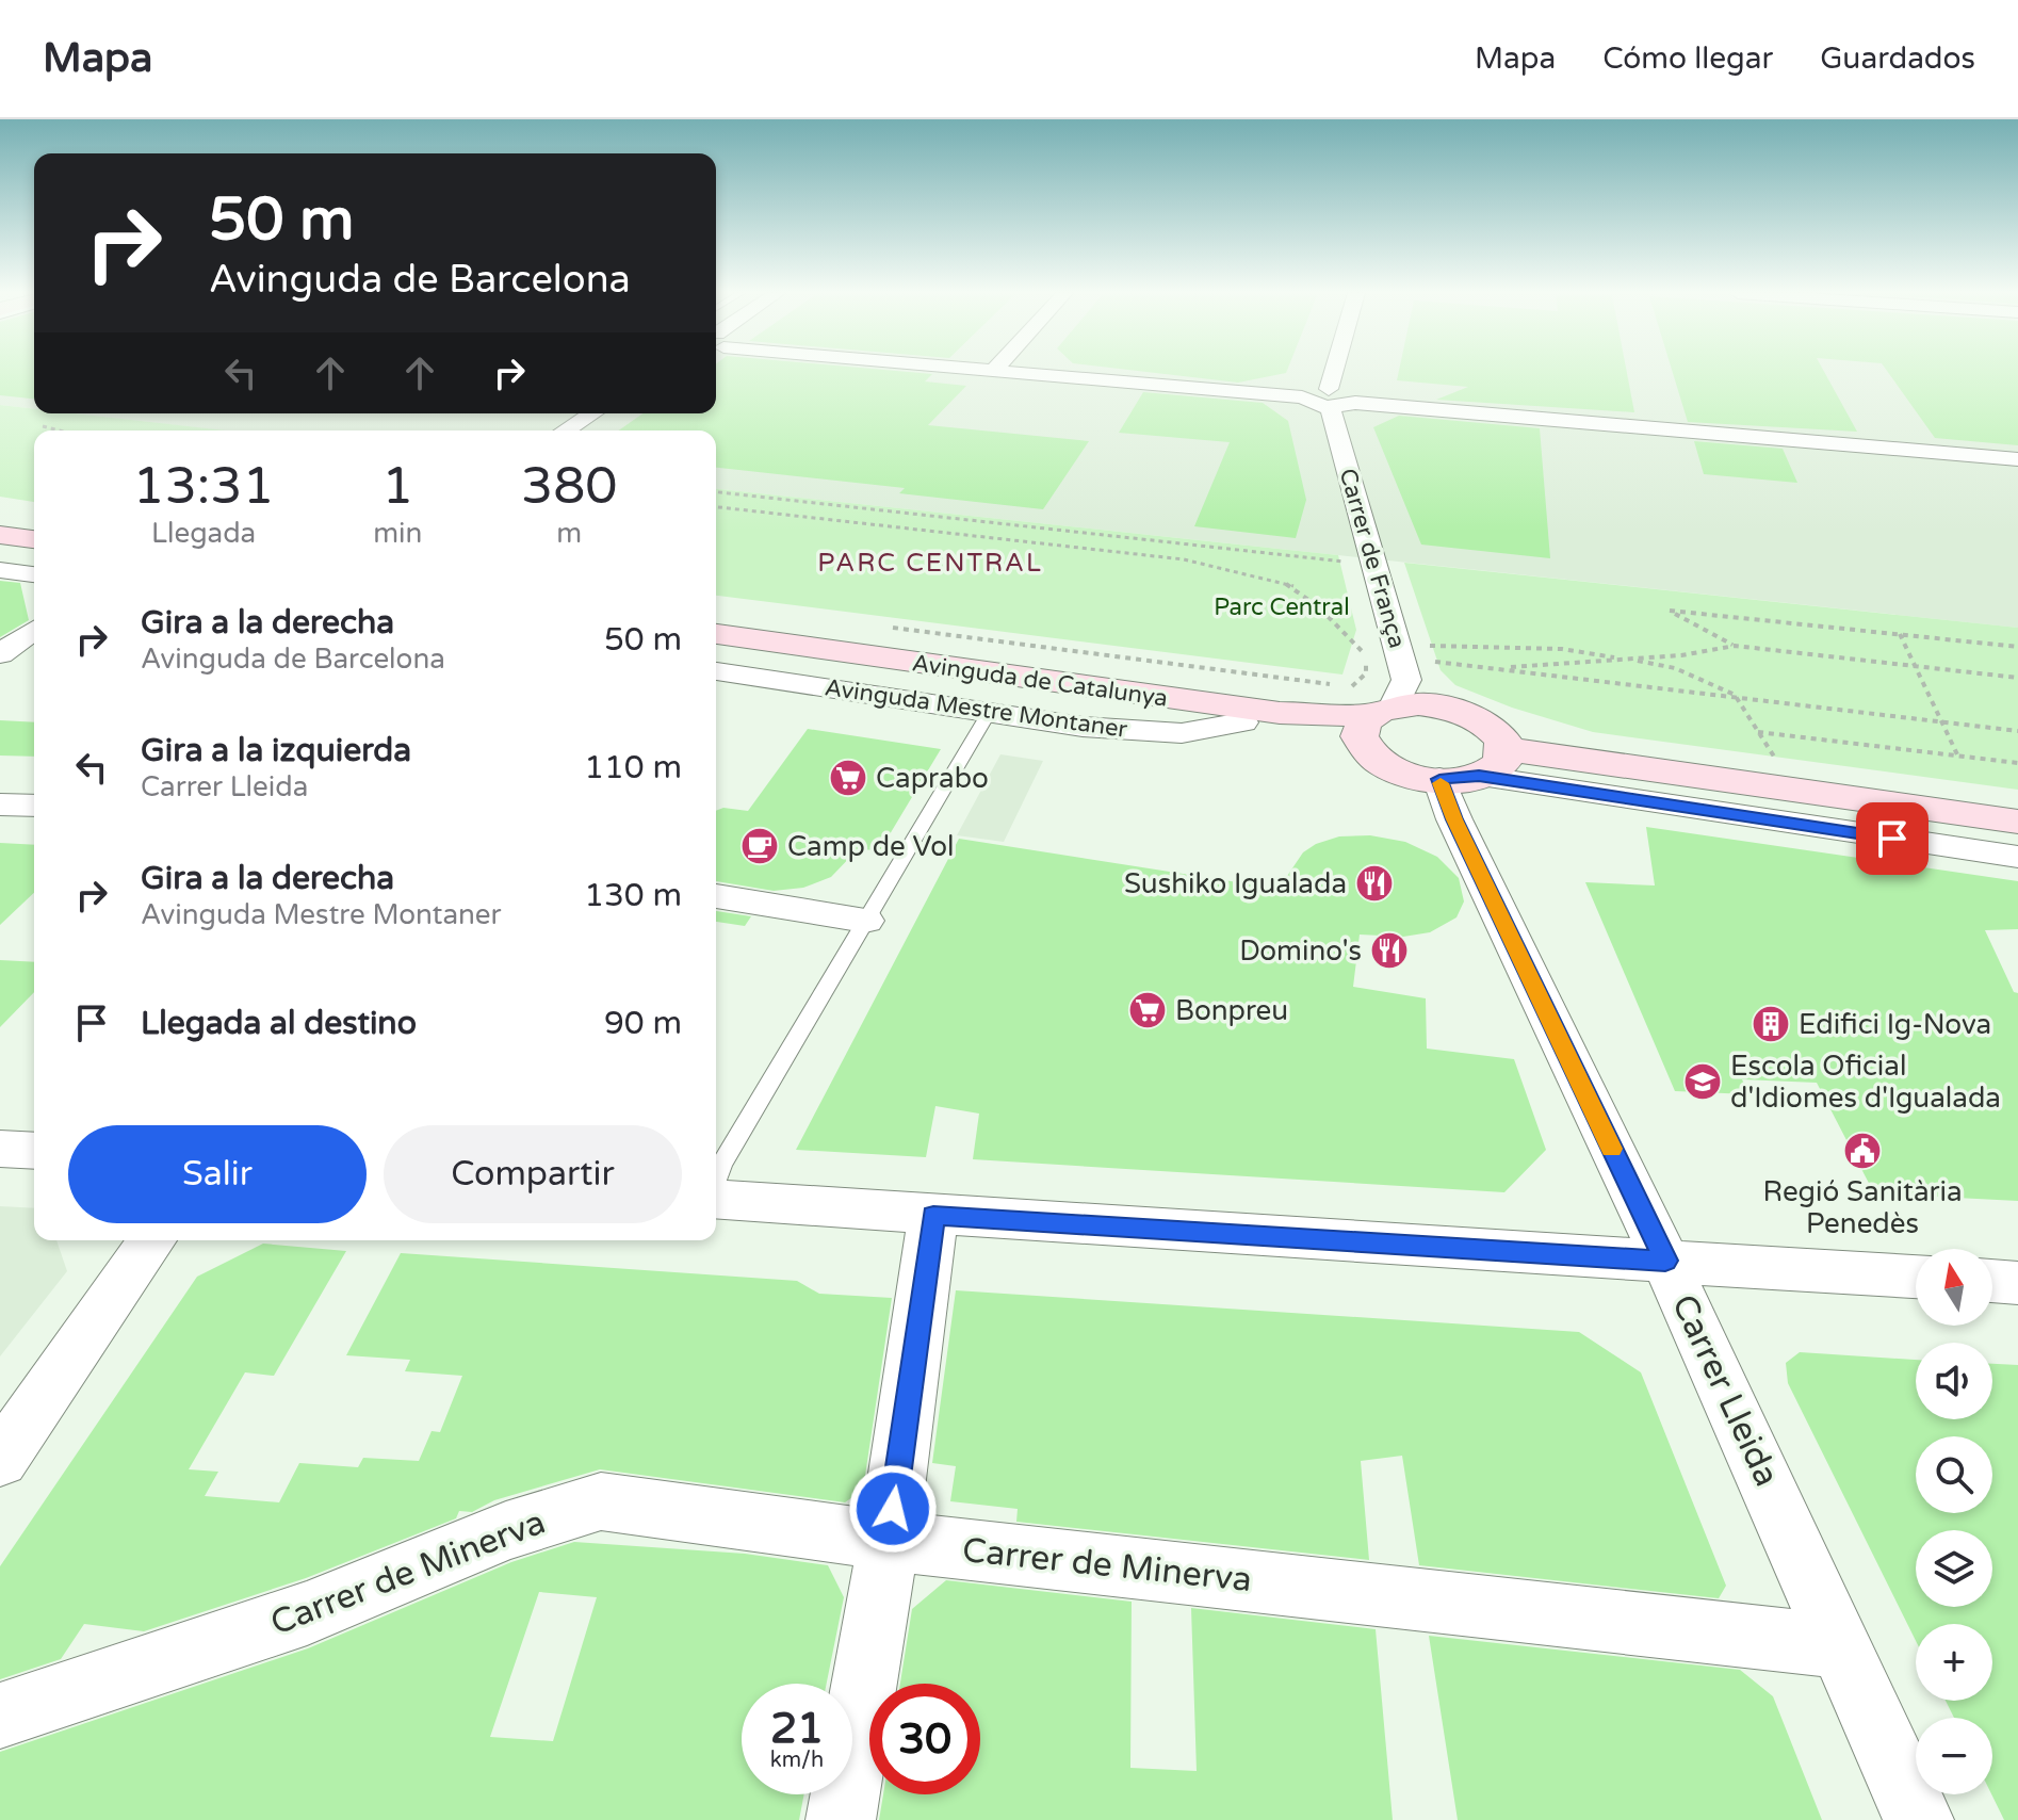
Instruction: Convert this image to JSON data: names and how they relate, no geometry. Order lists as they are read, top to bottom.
{
  "streets": {
    "street": [
      "Carrer de França",
      "Avinguda de Catalunya",
      "Avinguda Mestre Montaner",
      "Carrer Lleida",
      "Carrer de Minerva"
    ]
  },
  "crossings": [
    ["Carrer de França", "Avinguda de Catalunya"],
    ["Avinguda de Catalunya", "Avinguda Mestre Montaner"],
    ["Carrer Lleida", "Carrer de Minerva"]
  ],
  "districts": ["PARC CENTRAL"],
  "parks": ["Parc Central"],
  "places": {
    "supermarket": ["Caprabo", "Bonpreu"],
    "cafe": ["Camp de Vol"],
    "restaurant": ["Sushiko Igualada", "Domino's"],
    "building": ["Edifici Ig-Nova"],
    "school or university": ["Escola Oficial d'Idiomes d'Igualada"],
    "public building": ["Regió Sanitària Penedès"]
  },
  "north": "top",
  "page": {
    "header": "Mapa",
    "nav": ["Mapa", "Cómo llegar", "Guardados"],
    "turn": ["50 m", "Avinguda de Barcelona"],
    "eta": [
      "13:31",
      "Llegada",
      "1",
      "min",
      "380",
      "m"
    ],
    "list": [
      {
        "name": "Gira a la derecha",
        "note": "Avinguda de Barcelona",
        "value": "50 m"
      },
      {
        "name": "Gira a la izquierda",
        "note": "Carrer Lleida",
        "value": "110 m"
      },
      {
        "name": "Gira a la derecha",
        "note": "Avinguda Mestre Montaner",
        "value": "130 m"
      },
      {
        "name": "Llegada al destino",
        "value": "90 m"
      }
    ],
    "buttons": ["Salir", "Compartir"],
    "map_buttons": ["+", "−"],
    "speed": "21 km/h",
    "limit": "30"
  }
}
